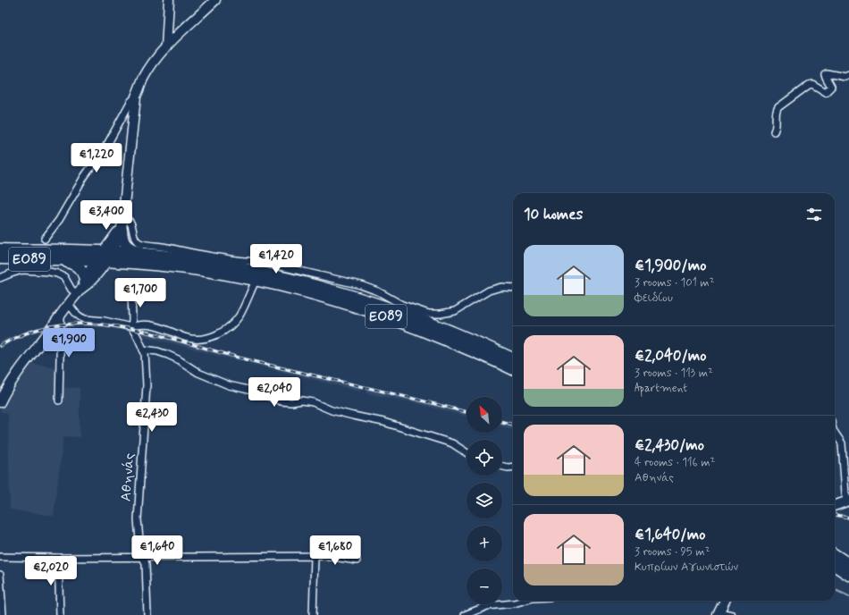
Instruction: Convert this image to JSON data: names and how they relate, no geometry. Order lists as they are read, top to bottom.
{
  "streets": {
    "highway": ["ΕΟ89"],
    "street": ["Αθηνάς"]
  },
  "north": "top left",
  "page": {
    "price": [
      "€1,220",
      "€3,400",
      "€1,420",
      "€1,700",
      "€1,900",
      "€2,040",
      "€2,430",
      "€1,640",
      "€1,680",
      "€2,020"
    ],
    "heading": "10 homes",
    "list": [
      {
        "name": "€1,900/mo",
        "note": "3 rooms · 101 m² · Φειδίου"
      },
      {
        "name": "€2,040/mo",
        "note": "3 rooms · 113 m² · Apartment"
      },
      {
        "name": "€2,430/mo",
        "note": "4 rooms · 116 m² · Αθηνάς"
      },
      {
        "name": "€1,640/mo",
        "note": "3 rooms · 95 m² · Κυπρίων Αγωνιστών"
      }
    ],
    "map_buttons": ["+", "−"]
  }
}
